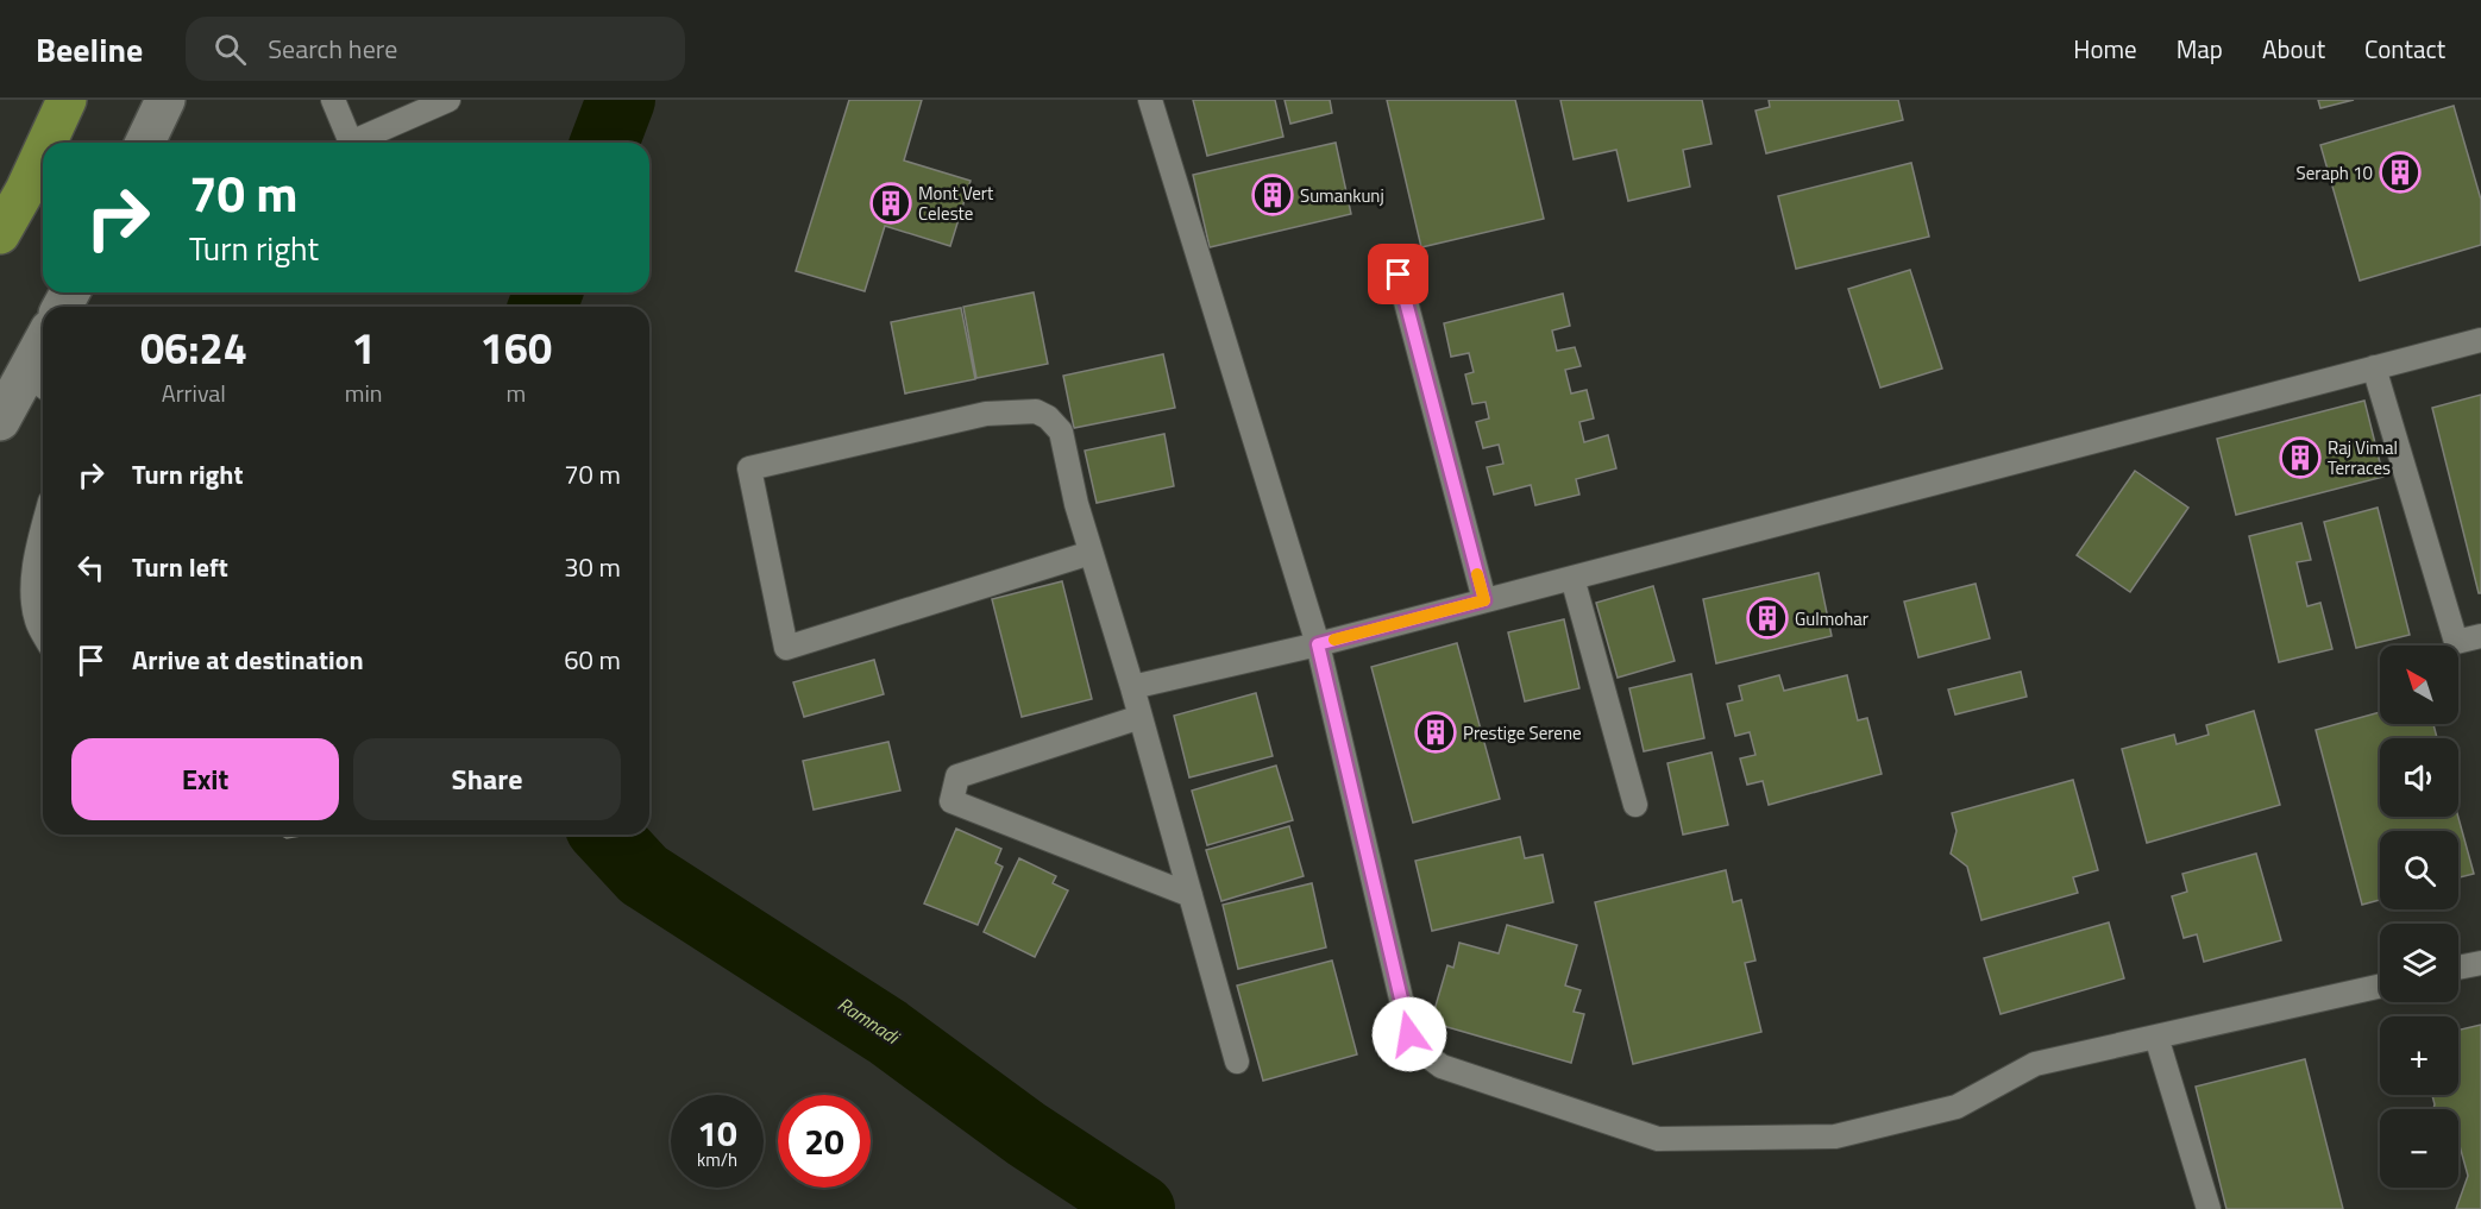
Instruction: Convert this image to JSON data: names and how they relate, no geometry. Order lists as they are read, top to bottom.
{
  "water": ["Ramnadi"],
  "places": {
    "building": [
      "Seraph 10",
      "Sumankunj",
      "Mont Vert Celeste",
      "Raj Vimal Terraces",
      "Gulmohar",
      "Prestige Serene"
    ]
  },
  "north": "top left",
  "page": {
    "header": "Beeline",
    "search": "Search here",
    "nav": [
      "Home",
      "Map",
      "About",
      "Contact"
    ],
    "turn": ["70 m", "Turn right"],
    "eta": [
      "06:24",
      "Arrival",
      "1",
      "min",
      "160",
      "m"
    ],
    "list": [
      {
        "name": "Turn right",
        "value": "70 m"
      },
      {
        "name": "Turn left",
        "value": "30 m"
      },
      {
        "name": "Arrive at destination",
        "value": "60 m"
      }
    ],
    "map_buttons": ["+", "−"],
    "buttons": ["Exit", "Share"],
    "speed": "10 km/h",
    "limit": "20"
  }
}
